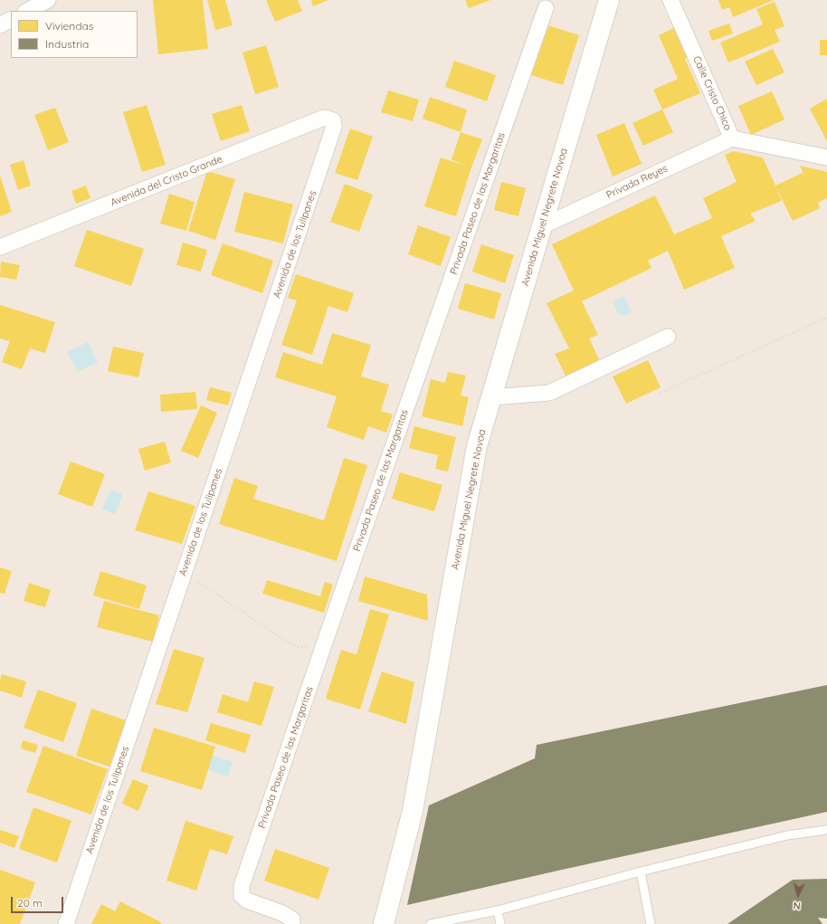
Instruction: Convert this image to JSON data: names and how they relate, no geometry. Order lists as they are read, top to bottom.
{
  "streets": {
    "main road": ["Avenida Miguel Negrete Novoa"],
    "street": [
      "Calle Cristo Chico",
      "Avenida del Cristo Grande",
      "Privada Reyes",
      "Privada Paseo de las Margaritas",
      "Avenida de los Tulipanes"
    ]
  },
  "crossings": [
    ["Calle Cristo Chico", "Privada Reyes"],
    ["Avenida del Cristo Grande", "Avenida de los Tulipanes"],
    ["Privada Reyes", "Avenida Miguel Negrete Novoa"]
  ],
  "legend": ["Viviendas", "Industria"],
  "scale_bar": "20 m",
  "north": "bottom"
}
